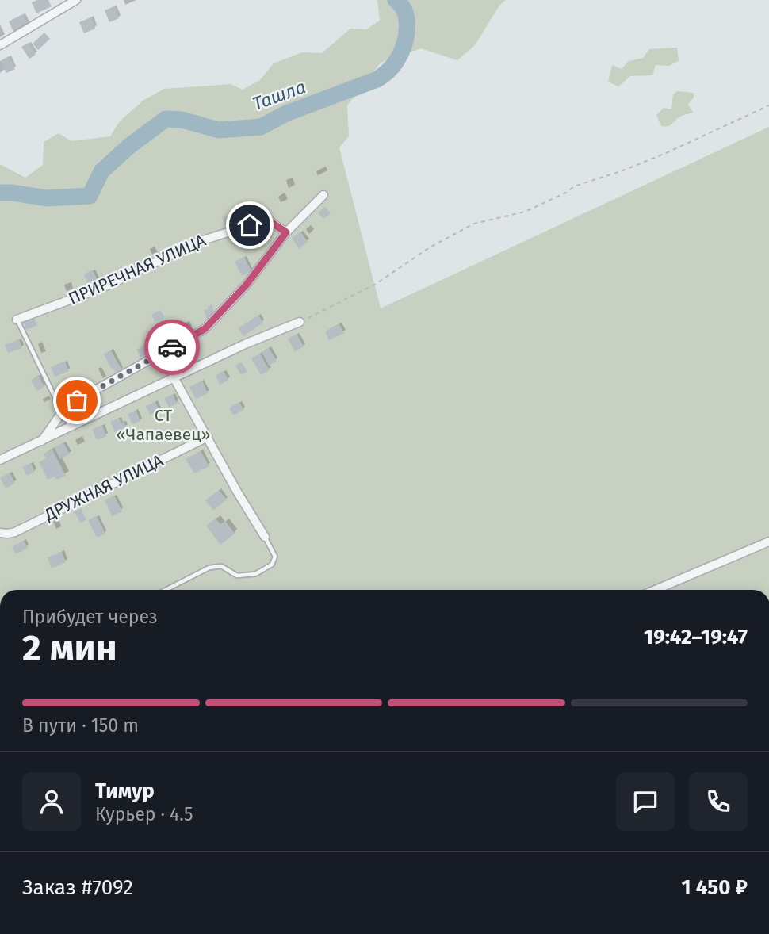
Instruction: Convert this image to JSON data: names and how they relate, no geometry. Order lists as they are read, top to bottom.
{
  "streets": {
    "street": ["ПРИРЕЧНАЯ УЛИЦА", "ДРУЖНАЯ УЛИЦА"]
  },
  "water": ["Ташла"],
  "parks": ["СТ «Чапаевец»"],
  "page": {
    "heading": ["2 мин", "Прибудет через", "19:42–19:47"],
    "panel": [
      "Тимур",
      "Курьер · 4.5",
      "Заказ #7092",
      "1 450 ₽"
    ],
    "bar": "В пути · 150 m"
  }
}
